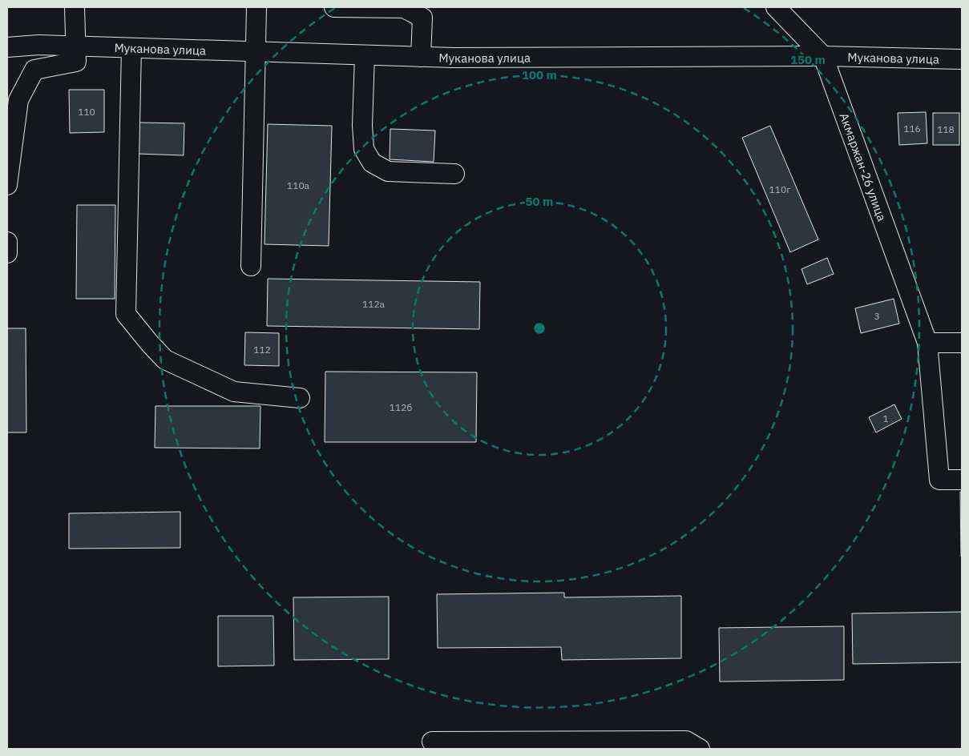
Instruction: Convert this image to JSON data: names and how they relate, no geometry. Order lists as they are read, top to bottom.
{
  "streets": {
    "street": ["Муканова улица", "Акмаржан-26 улица"]
  },
  "crossings": [
    ["Муканова улица", "Акмаржан-26 улица"]
  ],
  "house_numbers": [
    "110",
    "116",
    "118",
    "110а",
    "110г",
    "112а",
    "3",
    "112",
    "112б",
    "1"
  ],
  "rings": ["150 m", "100 m", "50 m"]
}
